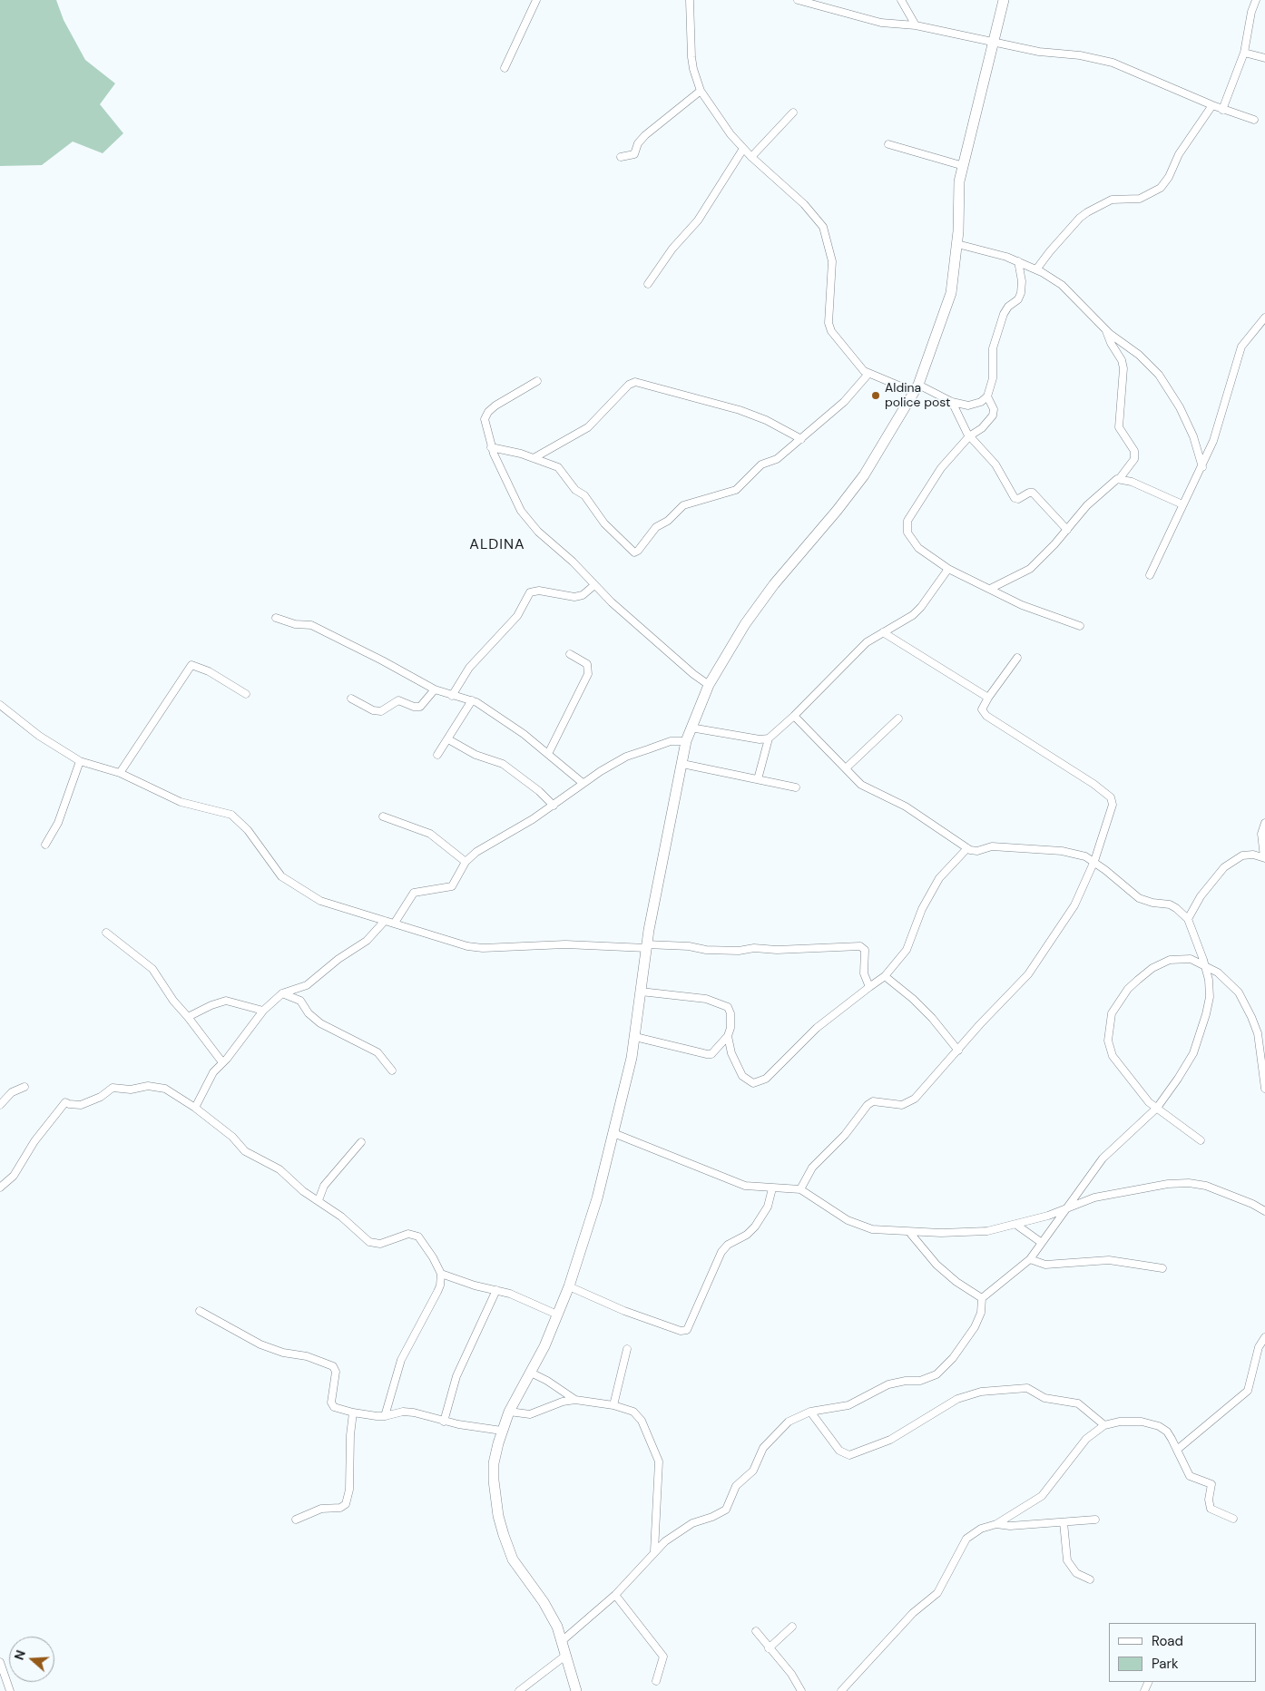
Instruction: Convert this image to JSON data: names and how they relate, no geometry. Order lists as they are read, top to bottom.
{
  "districts": ["ALDINA"],
  "places": ["Aldina police post"],
  "legend": ["Road", "Park"],
  "north": "left"
}
